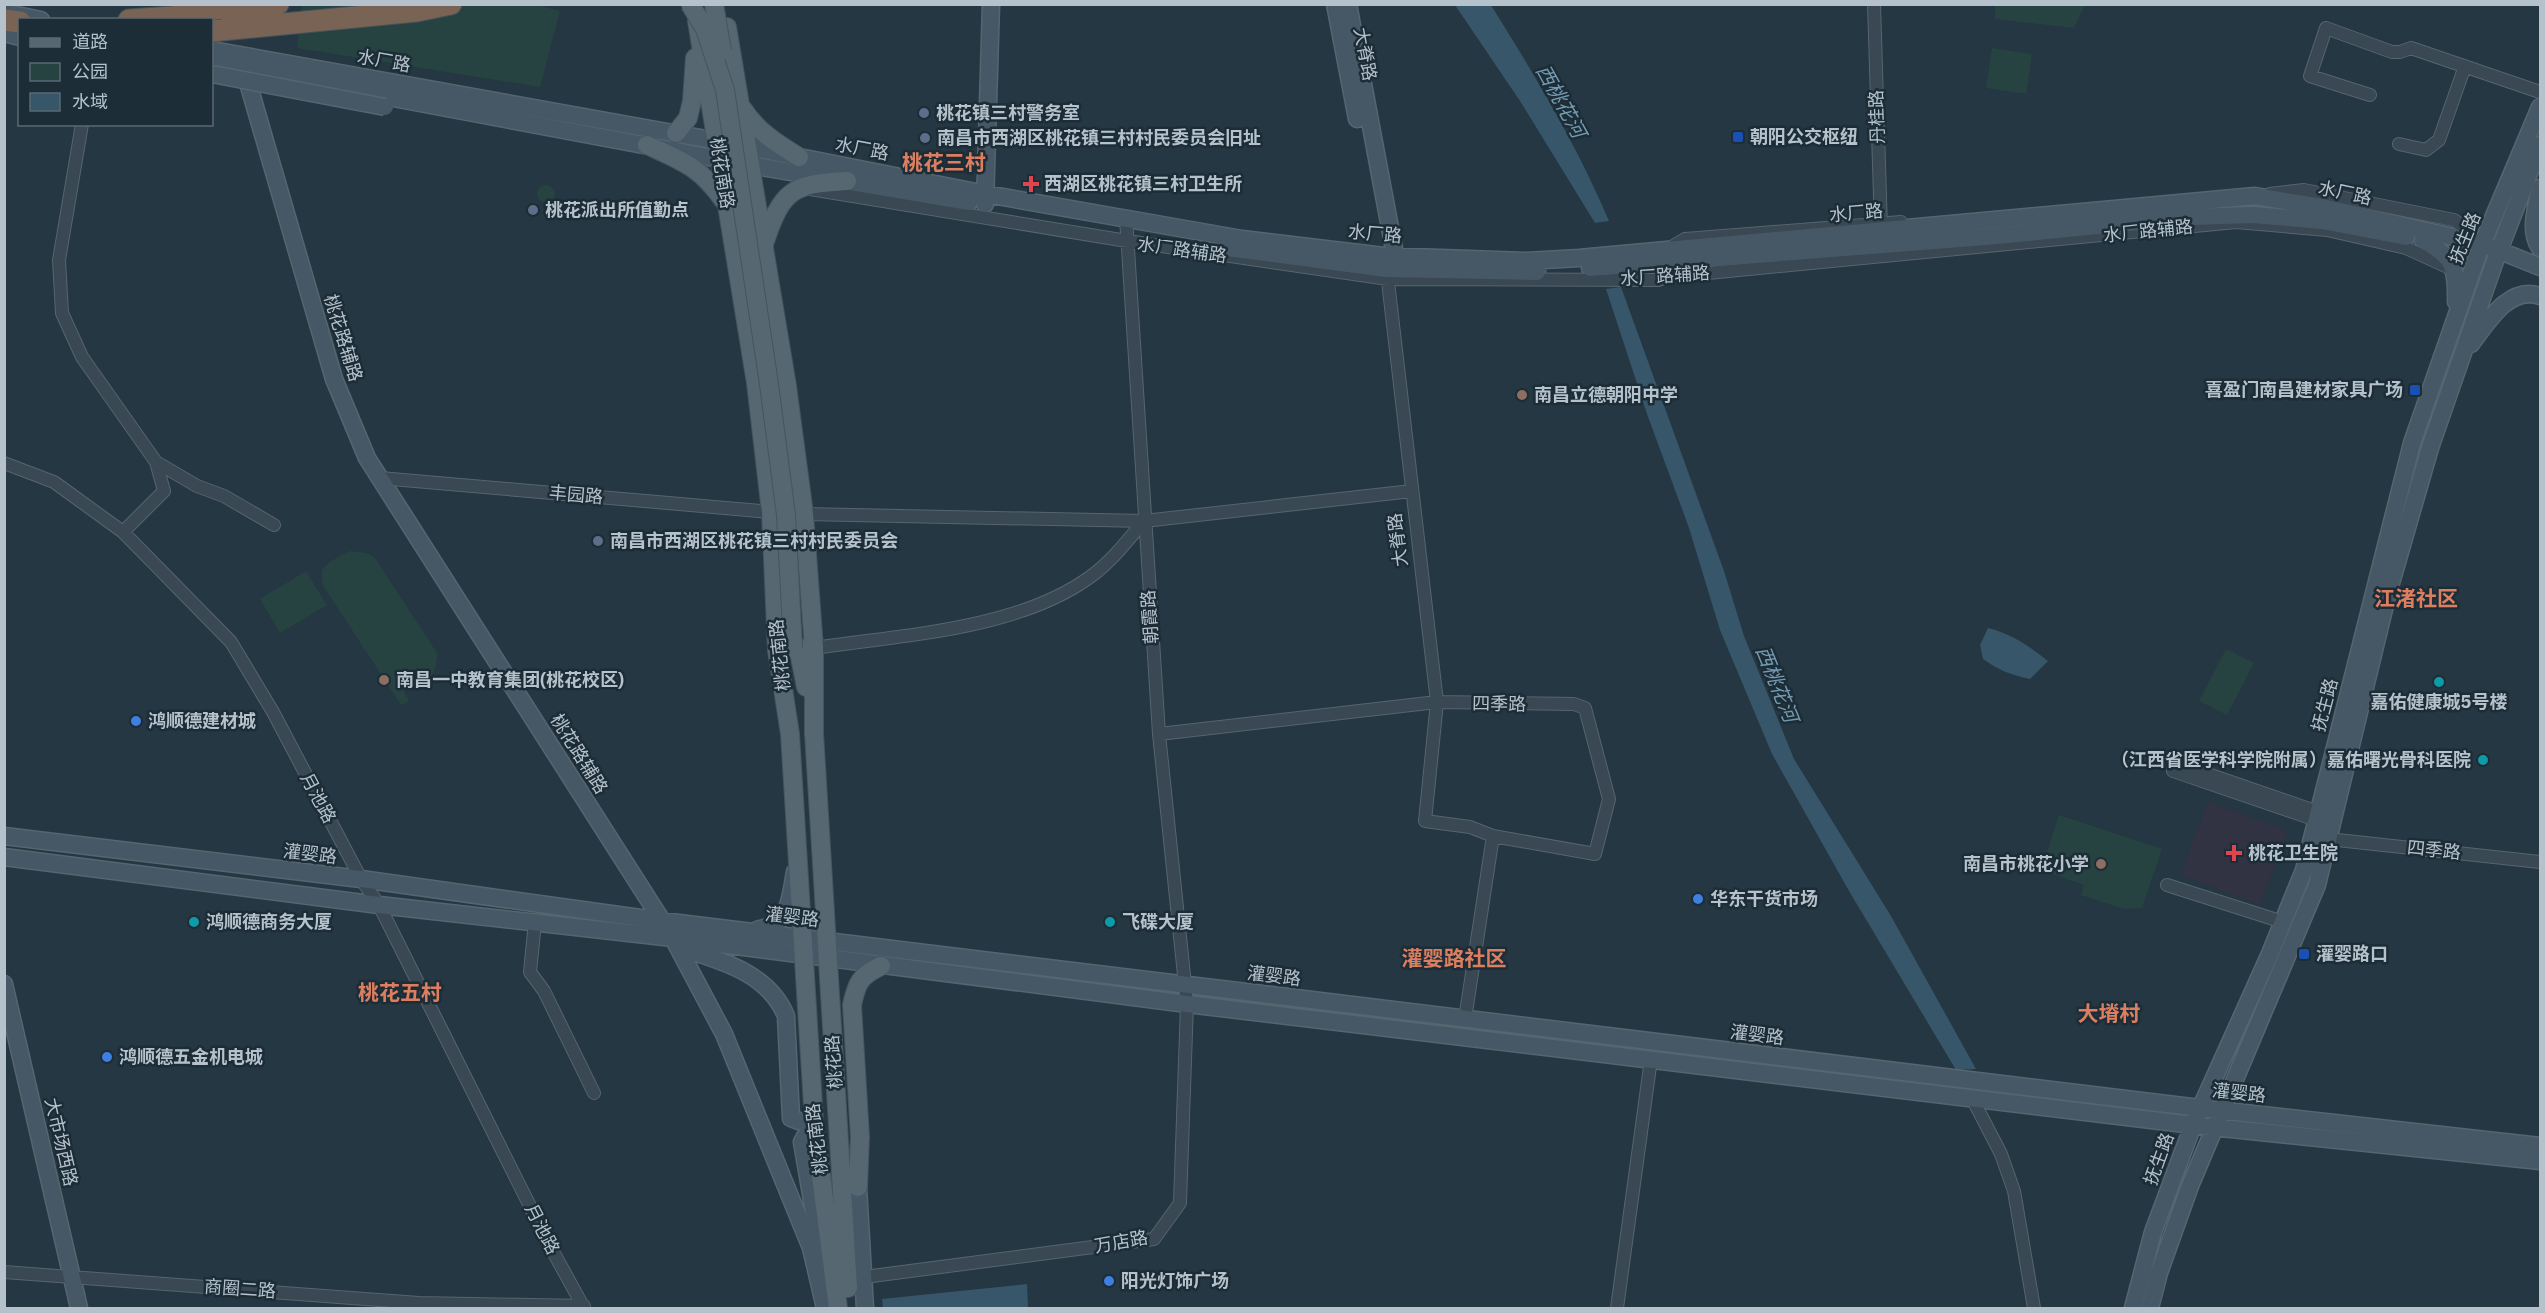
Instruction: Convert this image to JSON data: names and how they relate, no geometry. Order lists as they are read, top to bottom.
{
  "streets": {
    "main road": [
      "大脊路",
      "水厂路",
      "桃花南路",
      "抚生路",
      "桃花路辅路",
      "灌婴路",
      "桃花路",
      "大市场西路"
    ],
    "street": [
      "丹桂路",
      "水厂路辅路",
      "丰园路",
      "朝霞路",
      "四季路",
      "月池路",
      "万店路",
      "商圈二路"
    ]
  },
  "crossings": [
    ["大脊路", "水厂路"],
    ["大脊路", "水厂路辅路"],
    ["大脊路", "四季路"],
    ["水厂路", "丹桂路"],
    ["水厂路", "桃花南路"],
    ["水厂路", "水厂路辅路"],
    ["水厂路", "抚生路"],
    ["水厂路", "桃花路辅路"],
    ["水厂路", "朝霞路"],
    ["桃花南路", "桃花路辅路"],
    ["桃花南路", "丰园路"],
    ["桃花南路", "灌婴路"],
    ["水厂路辅路", "朝霞路"],
    ["抚生路", "四季路"],
    ["抚生路", "灌婴路"],
    ["桃花路辅路", "丰园路"],
    ["桃花路辅路", "灌婴路"],
    ["朝霞路", "四季路"],
    ["朝霞路", "灌婴路"],
    ["朝霞路", "万店路"],
    ["月池路", "灌婴路"],
    ["月池路", "商圈二路"],
    ["灌婴路", "桃花路"],
    ["灌婴路", "万店路"],
    ["桃花路", "万店路"],
    ["大市场西路", "商圈二路"]
  ],
  "districts": [
    "桃花三村",
    "江渚社区",
    "灌婴路社区",
    "桃花五村",
    "大塉村"
  ],
  "water": ["西桃花河"],
  "places": {
    "other": [
      "桃花镇三村警务室",
      "南昌市西湖区桃花镇三村村民委员会旧址",
      "桃花派出所值勤点",
      "南昌立德朝阳中学",
      "南昌市西湖区桃花镇三村村民委员会",
      "南昌一中教育集团(桃花校区)",
      "嘉佑健康城5号楼",
      "鸿顺德建材城",
      "（江西省医学科学院附属）嘉佑曙光骨科医院",
      "南昌市桃花小学",
      "华东干货市场",
      "鸿顺德商务大厦",
      "飞碟大厦",
      "鸿顺德五金机电城",
      "阳光灯饰广场"
    ],
    "transit": ["朝阳公交枢纽", "喜盈门南昌建材家具广场", "灌婴路口"],
    "health": ["西湖区桃花镇三村卫生所", "桃花卫生院"]
  },
  "legend": ["道路", "公园", "水域"]
}
